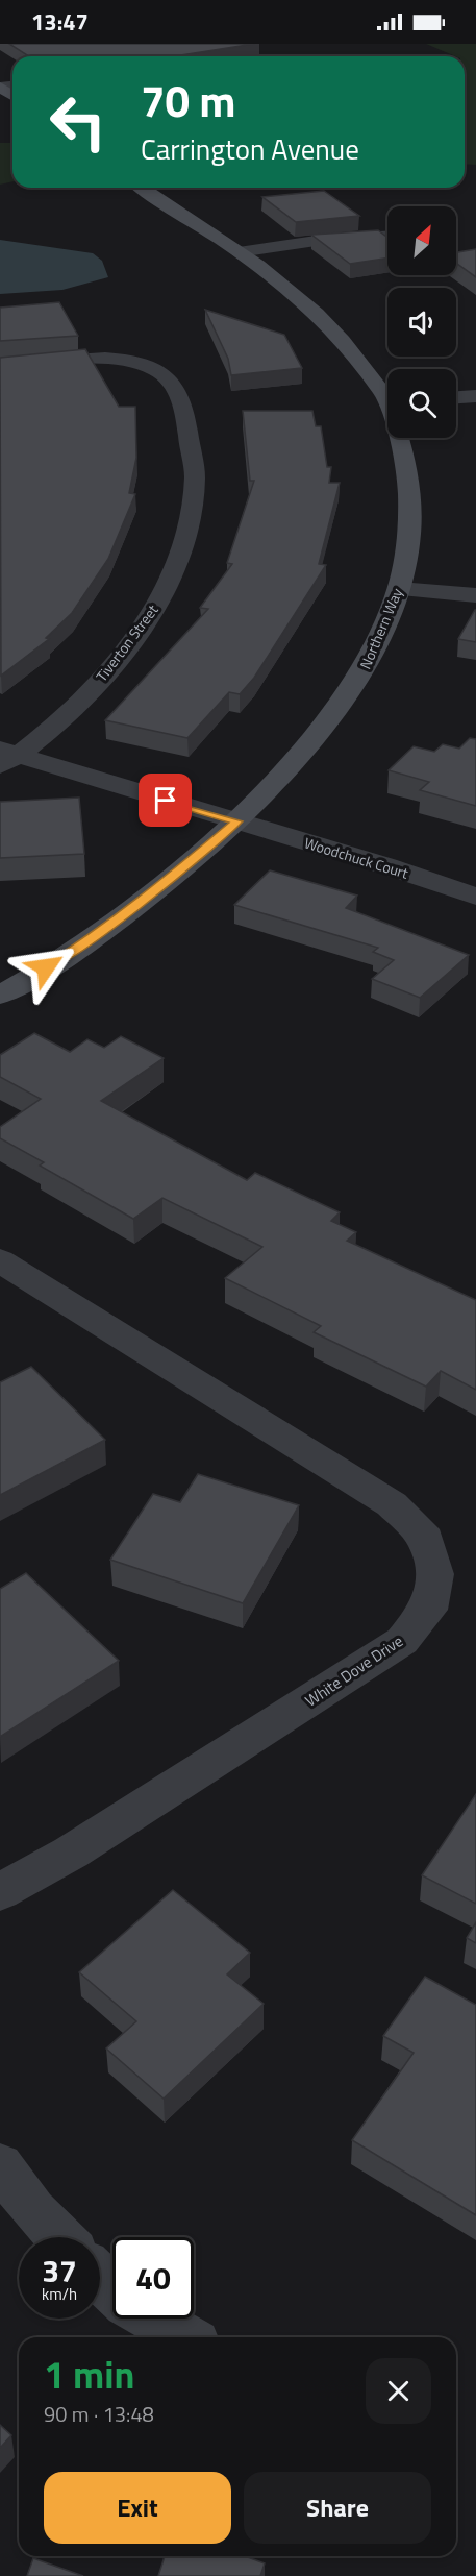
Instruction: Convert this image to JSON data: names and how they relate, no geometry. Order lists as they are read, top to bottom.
{
  "streets": {
    "street": [
      "Northern Way",
      "Tiverton Street",
      "Woodchuck Court",
      "White Dove Drive"
    ]
  },
  "crossings": [
    ["Northern Way", "Woodchuck Court"],
    ["Tiverton Street", "Woodchuck Court"]
  ],
  "north": "top right",
  "page": {
    "status": "13:47",
    "turn": ["70 m", "Carrington Avenue"],
    "speed": "37 km/h",
    "limit": "40",
    "heading": ["1 min", "90 m · 13:48"],
    "buttons": ["Exit", "Share"]
  }
}
